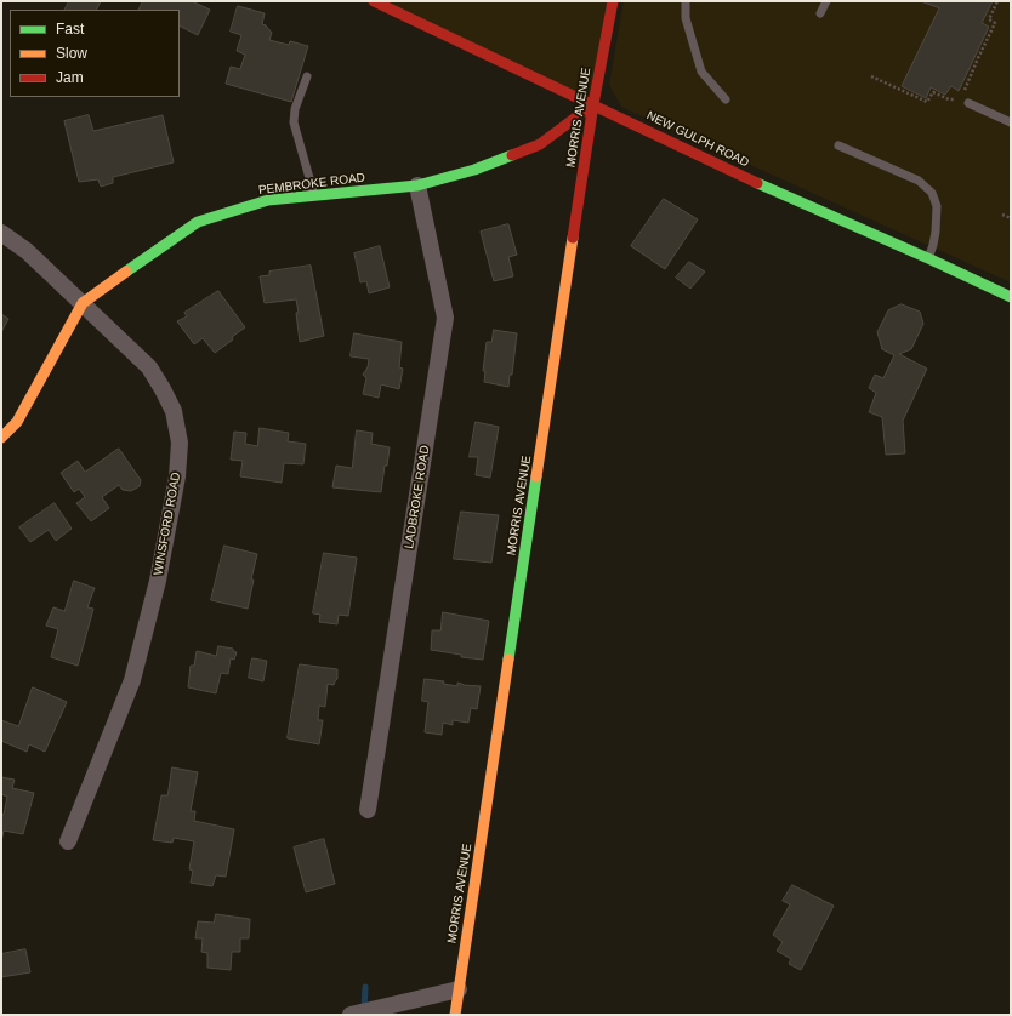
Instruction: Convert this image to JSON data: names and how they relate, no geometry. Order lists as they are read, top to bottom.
{
  "streets": {
    "street": [
      "MORRIS AVENUE",
      "NEW GULPH ROAD",
      "PEMBROKE ROAD",
      "LADBROKE ROAD",
      "WINSFORD ROAD"
    ]
  },
  "crossings": [
    ["MORRIS AVENUE", "NEW GULPH ROAD"],
    ["MORRIS AVENUE", "PEMBROKE ROAD"],
    ["NEW GULPH ROAD", "PEMBROKE ROAD"],
    ["PEMBROKE ROAD", "LADBROKE ROAD"],
    ["PEMBROKE ROAD", "WINSFORD ROAD"]
  ],
  "legend": ["Fast", "Slow", "Jam"]
}
